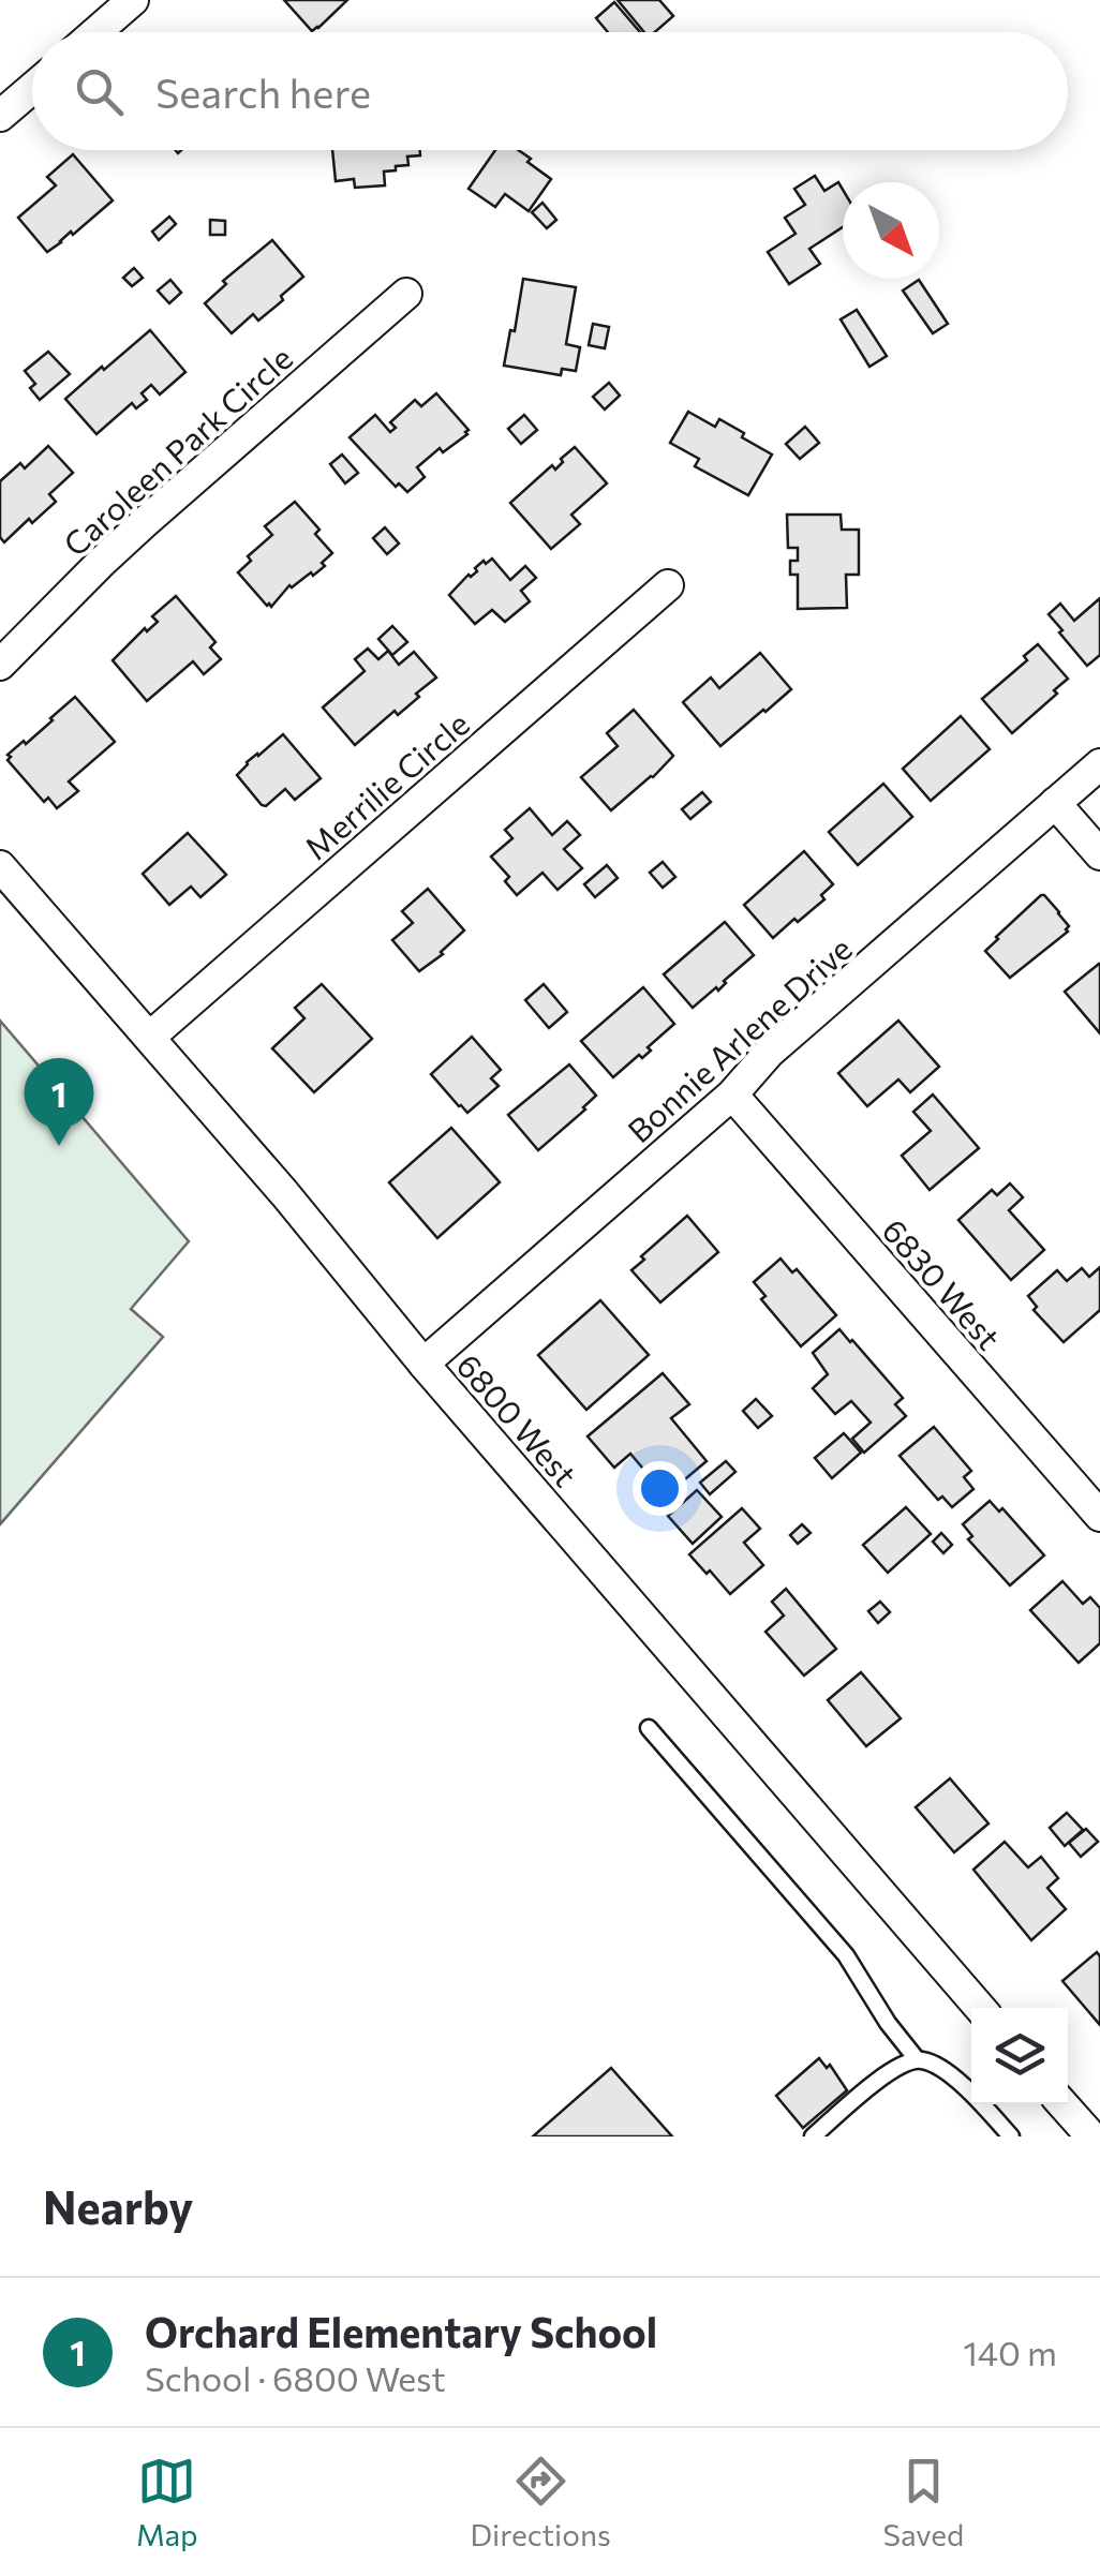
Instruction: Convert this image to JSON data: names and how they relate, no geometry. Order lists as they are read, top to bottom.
{
  "streets": {
    "street": [
      "Caroleen Park Circle",
      "Merrilie Circle",
      "Bonnie Arlene Drive",
      "6830 West",
      "6800 West"
    ]
  },
  "crossings": [
    ["Merrilie Circle", "6800 West"],
    ["Bonnie Arlene Drive", "6830 West"],
    ["Bonnie Arlene Drive", "6800 West"]
  ],
  "north": "bottom right",
  "page": {
    "search": "Search here",
    "pins": "1",
    "heading": "Nearby",
    "list": [
      {
        "mark": "1",
        "name": "Orchard Elementary School",
        "note": "School · 6800 West",
        "value": "140 m"
      }
    ],
    "nav": ["Map", "Directions", "Saved"]
  }
}
